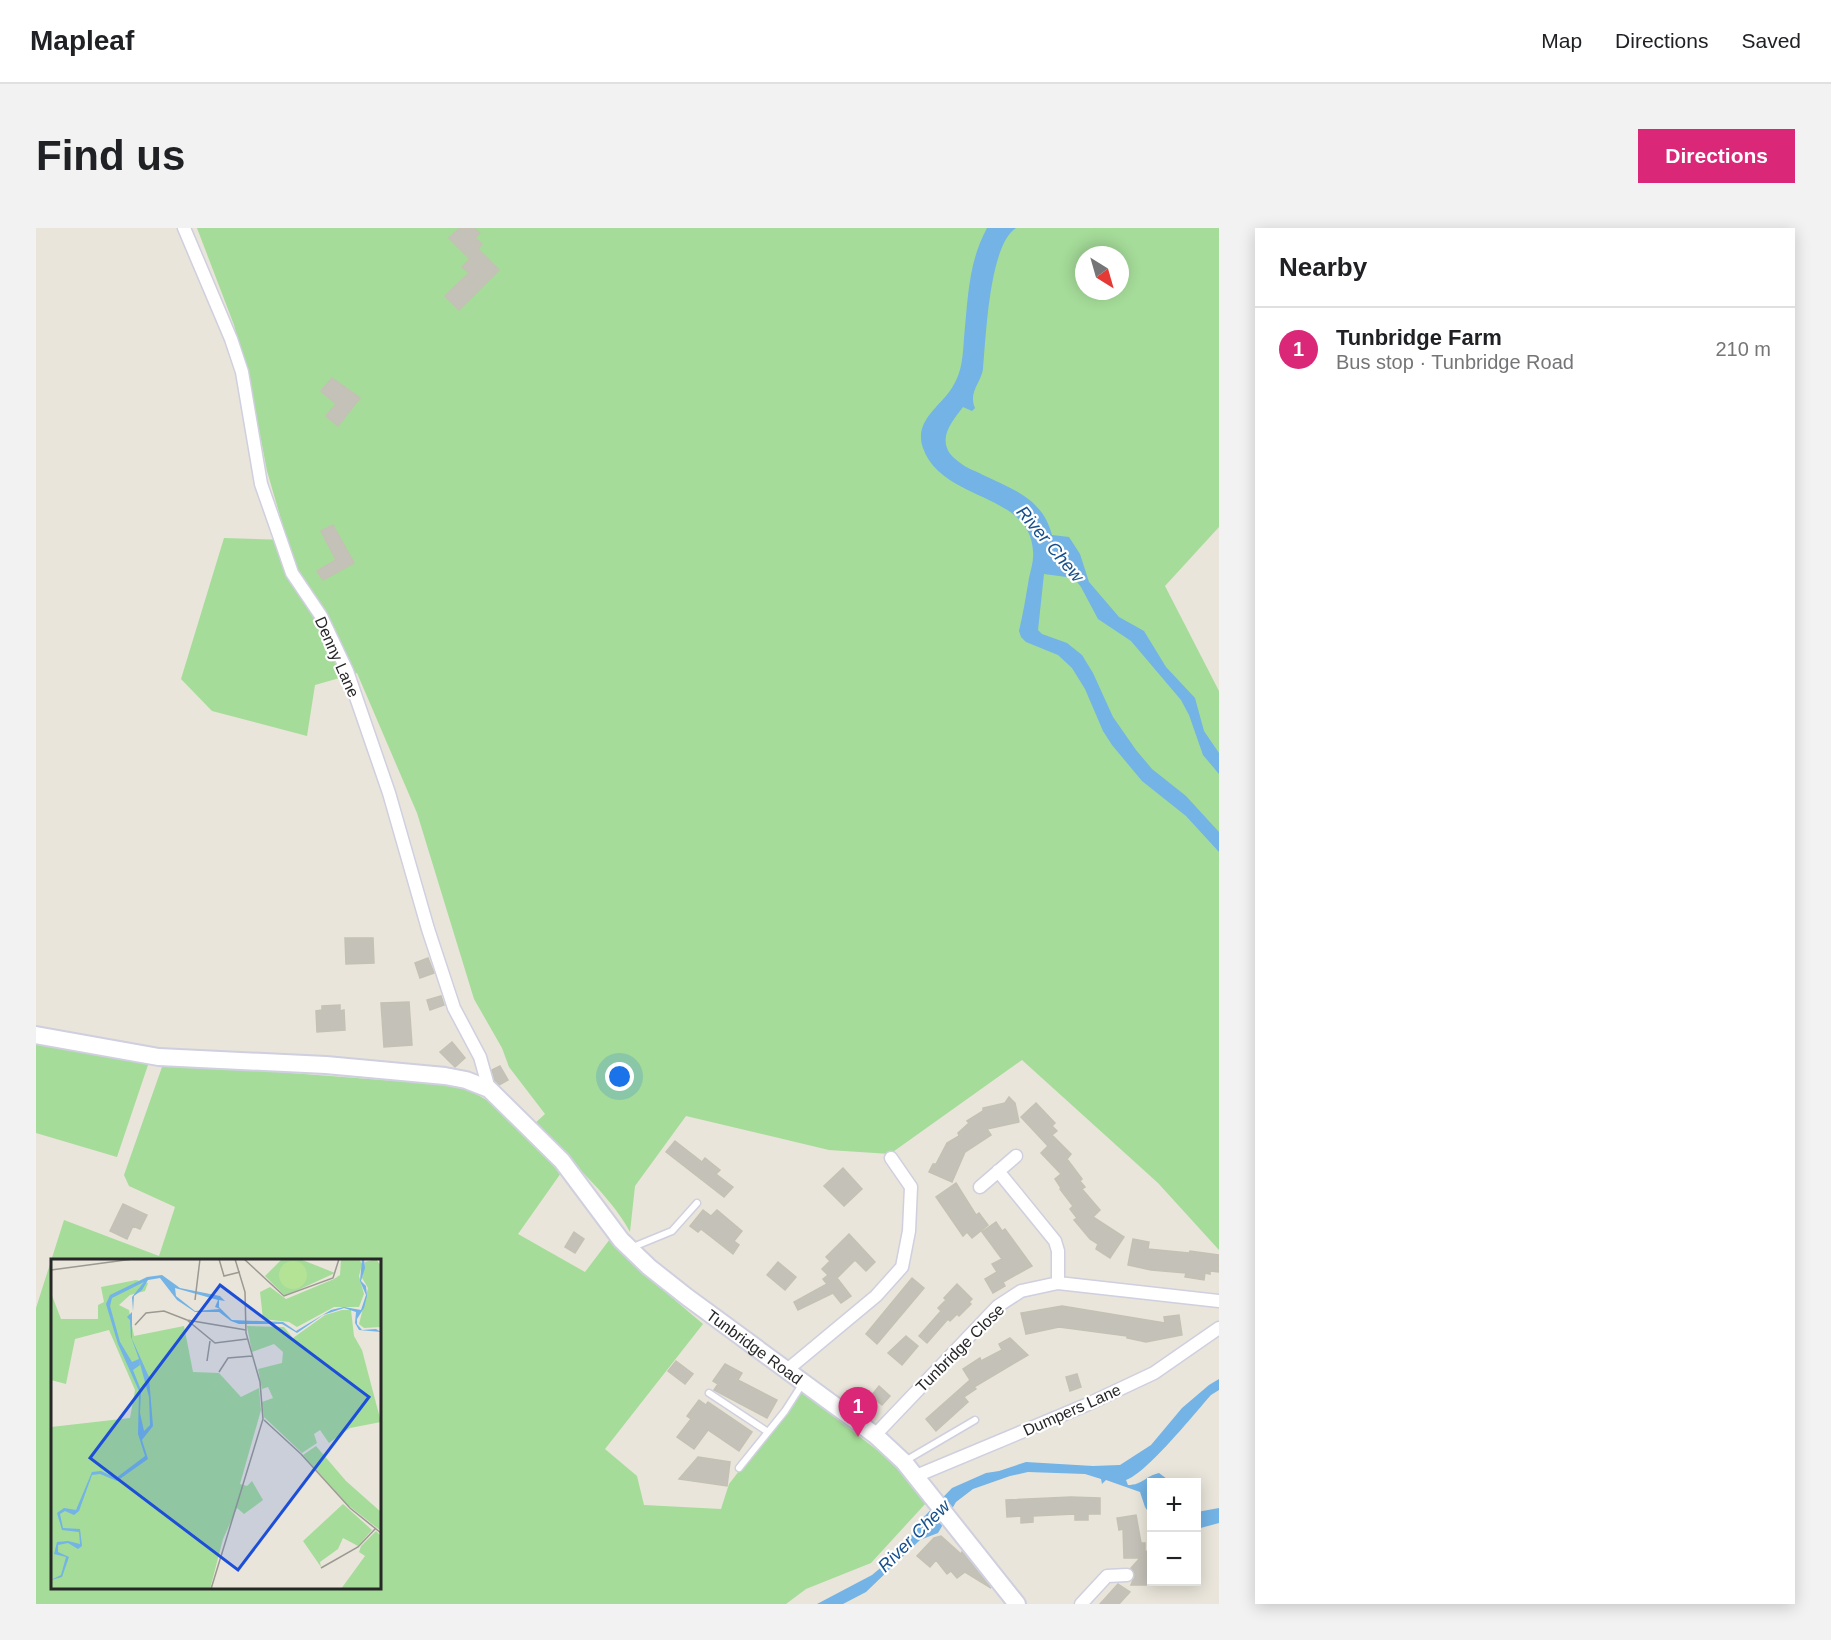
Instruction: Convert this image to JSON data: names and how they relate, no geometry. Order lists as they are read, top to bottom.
{
  "streets": {
    "street": [
      "Denny Lane",
      "Tunbridge Road",
      "Tunbridge Close",
      "Dumpers Lane"
    ]
  },
  "crossings": [
    ["Denny Lane", "Tunbridge Road"],
    ["Tunbridge Road", "Tunbridge Close"],
    ["Tunbridge Road", "Dumpers Lane"]
  ],
  "water": ["River Chew"],
  "north": "bottom right",
  "page": {
    "header": "Mapleaf",
    "nav": ["Map", "Directions", "Saved"],
    "buttons": "Directions",
    "title": "Find us",
    "heading": "Nearby",
    "list": [
      {
        "mark": "1",
        "name": "Tunbridge Farm",
        "note": "Bus stop · Tunbridge Road",
        "value": "210 m"
      }
    ],
    "pins": "1",
    "map_buttons": ["+", "−"]
  }
}
